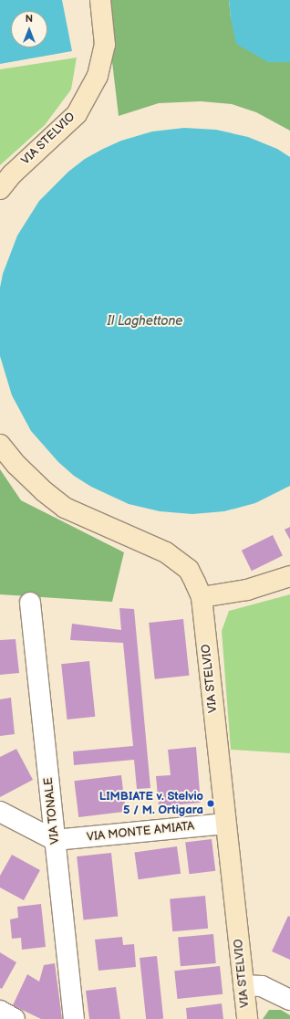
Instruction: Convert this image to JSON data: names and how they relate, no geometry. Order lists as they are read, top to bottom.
{
  "streets": {
    "street": ["VIA STELVIO", "VIA TONALE", "VIA MONTE AMIATA"]
  },
  "crossings": [
    ["VIA STELVIO", "VIA MONTE AMIATA"],
    ["VIA TONALE", "VIA MONTE AMIATA"]
  ],
  "water": ["Il Laghettone"],
  "places": ["LIMBIATE v. Stelvio 5 / M. Ortigara"],
  "north": "top"
}
